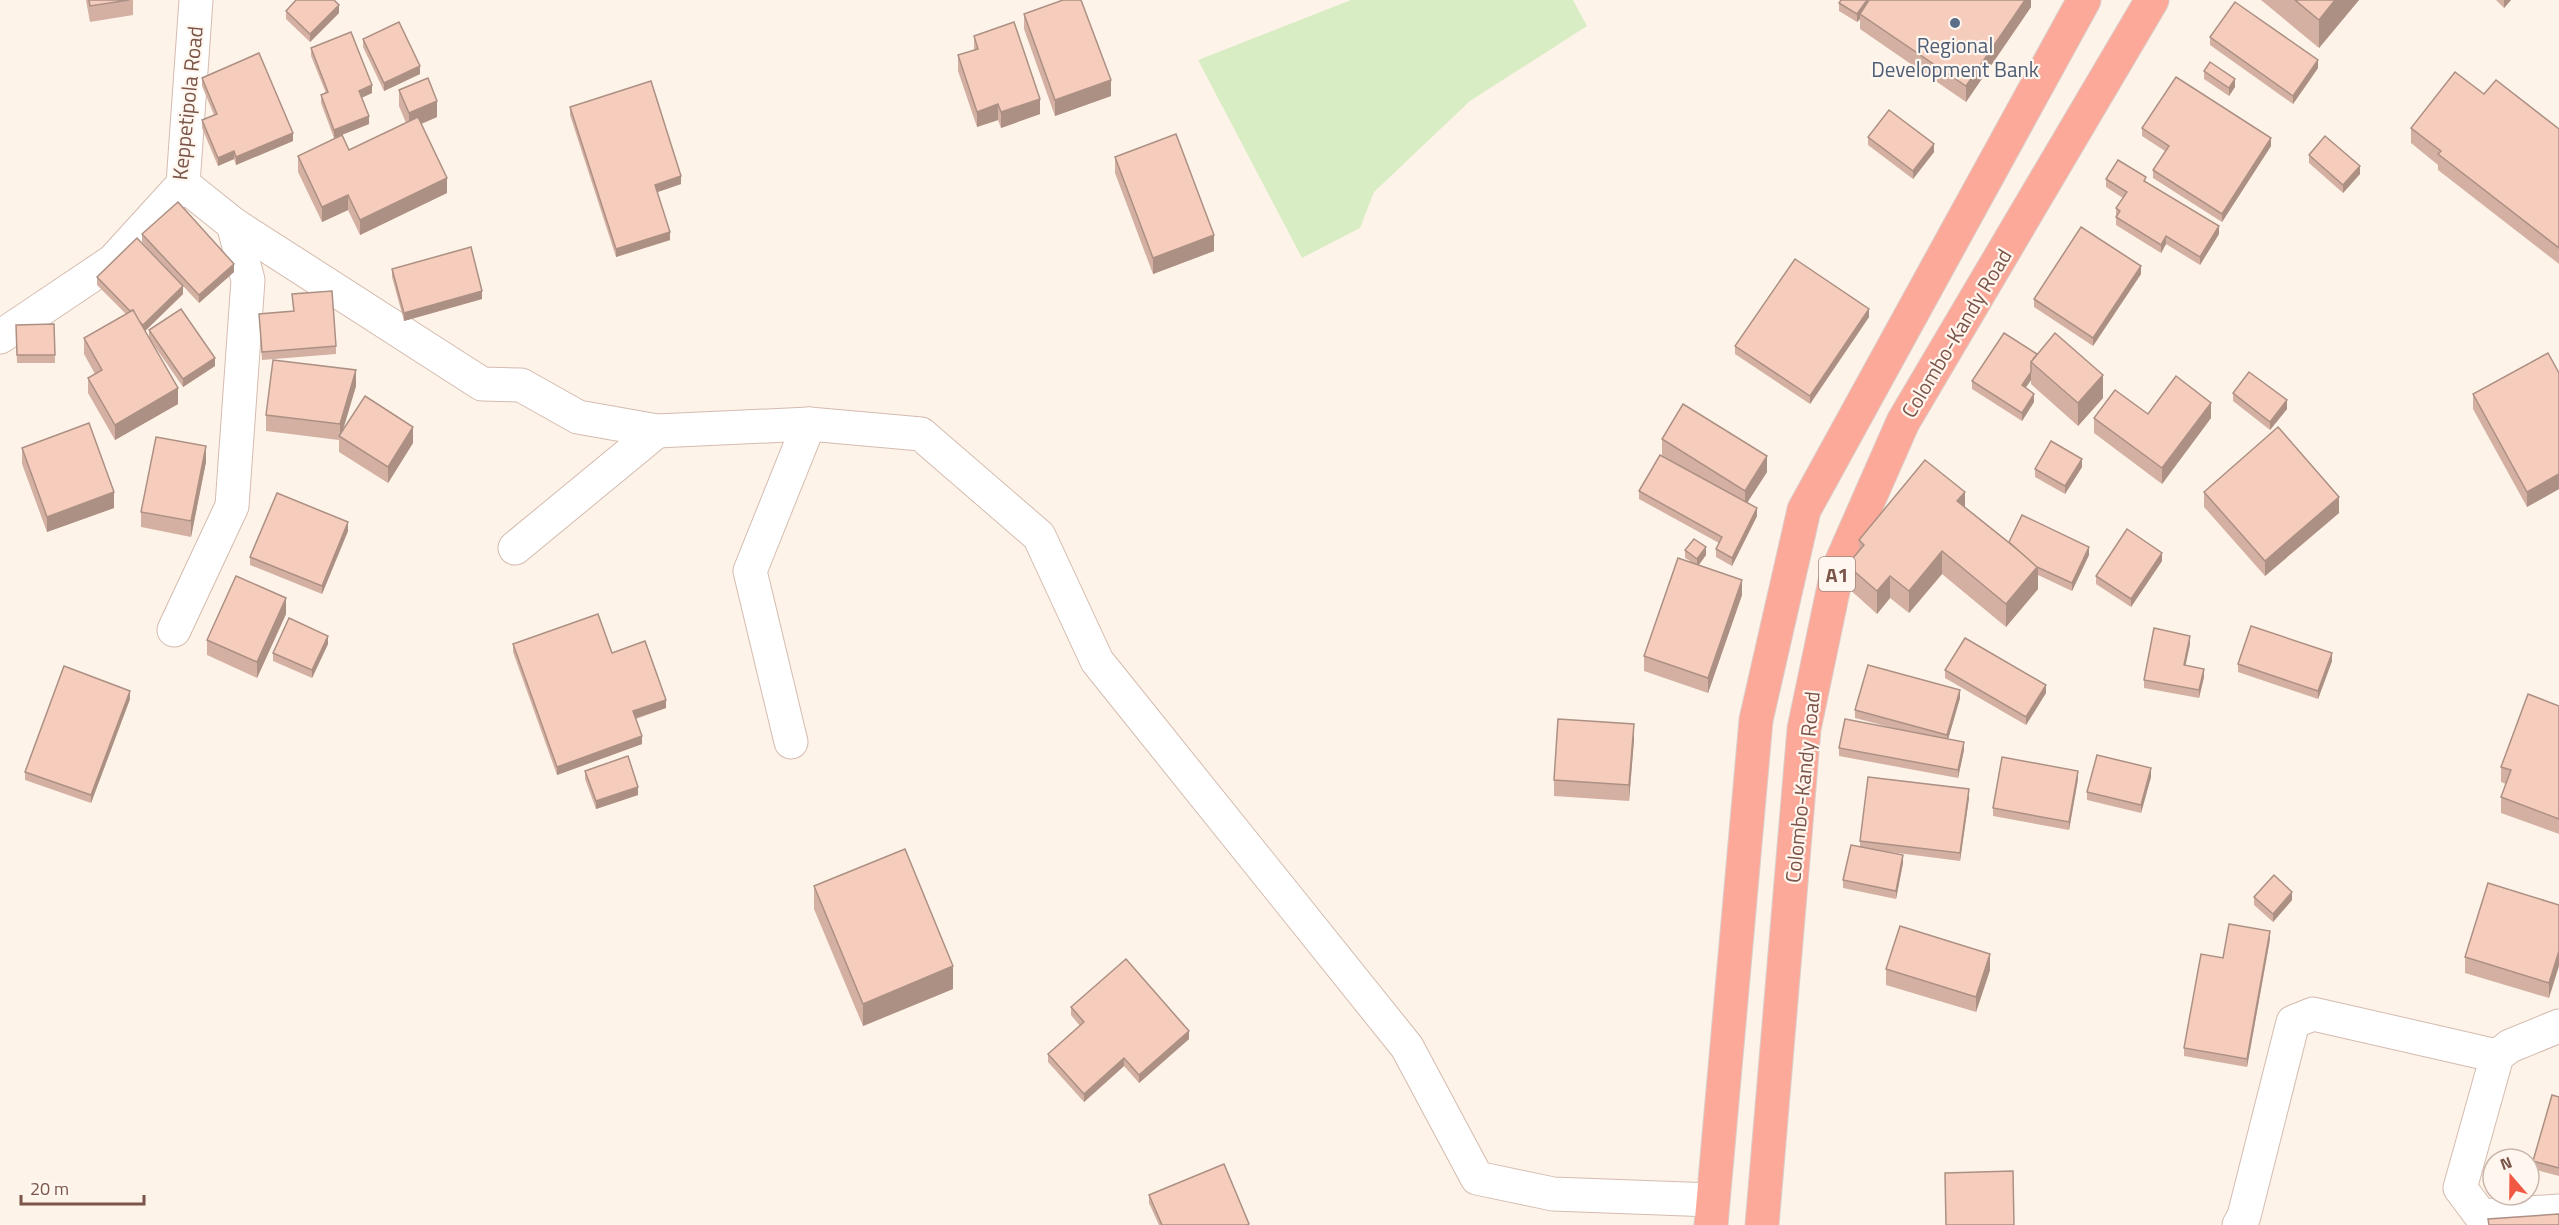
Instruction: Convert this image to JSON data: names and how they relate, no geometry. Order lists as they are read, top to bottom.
{
  "streets": {
    "highway": ["Colombo-Kandy Road", "A1"],
    "street": ["Keppetipola Road"]
  },
  "places": ["Regional Development Bank"],
  "scale_bar": "20 m",
  "north": "top"
}
